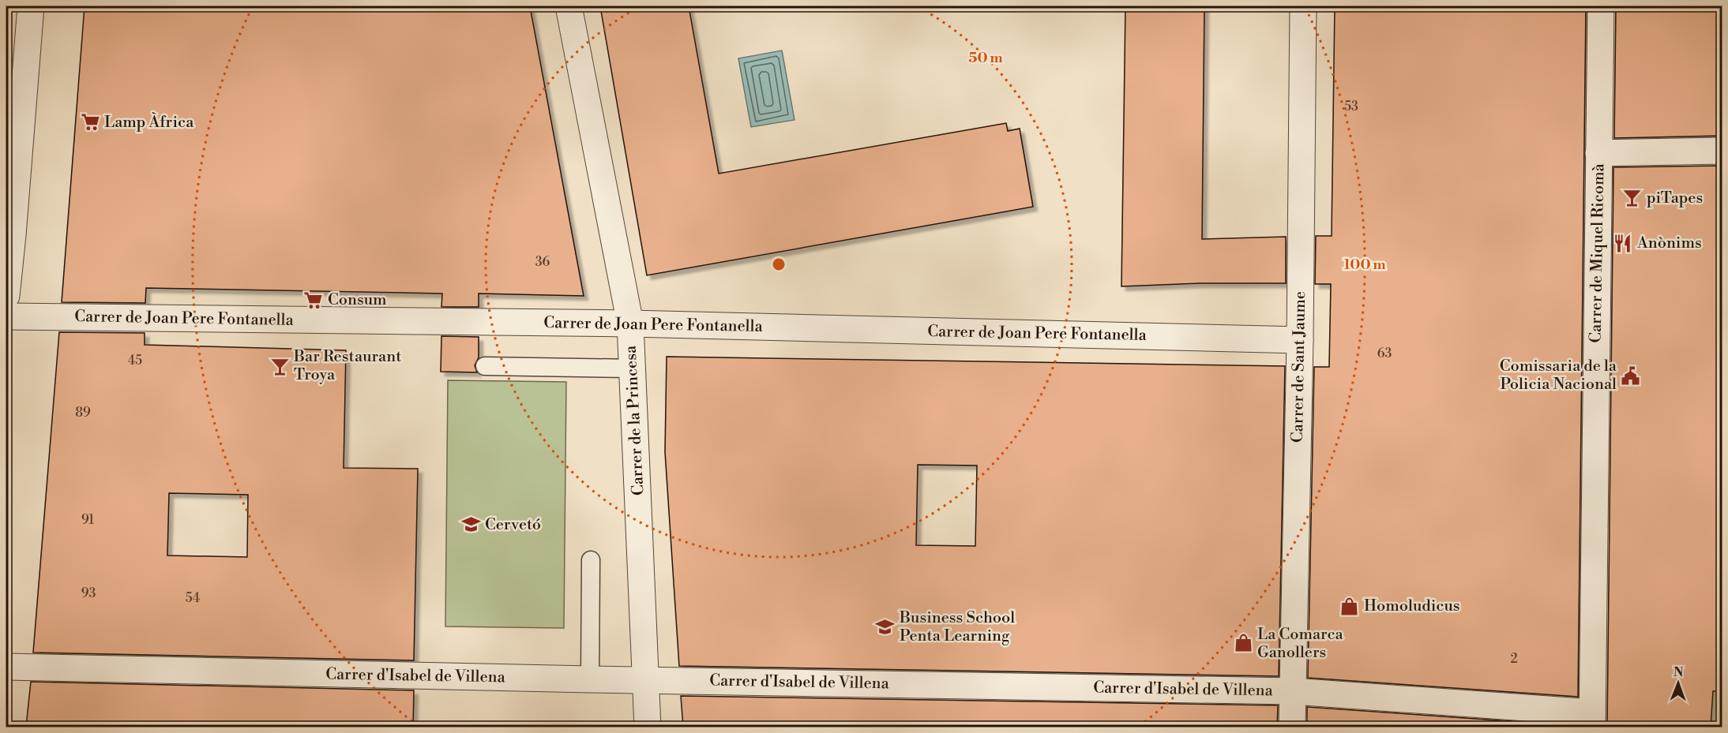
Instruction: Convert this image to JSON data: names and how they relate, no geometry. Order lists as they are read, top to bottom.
{
  "streets": {
    "street": [
      "Carrer de Miquel Ricomà",
      "Carrer de Joan Pere Fontanella",
      "Carrer de Sant Jaume",
      "Carrer de la Princesa",
      "Carrer d'Isabel de Villena"
    ]
  },
  "crossings": [
    ["Carrer de Miquel Ricomà", "Carrer d'Isabel de Villena"],
    ["Carrer de Joan Pere Fontanella", "Carrer de Sant Jaume"],
    ["Carrer de Joan Pere Fontanella", "Carrer de la Princesa"],
    ["Carrer de Sant Jaume", "Carrer d'Isabel de Villena"],
    ["Carrer de la Princesa", "Carrer d'Isabel de Villena"]
  ],
  "places": {
    "supermarket": ["Lamp Àfrica", "Consum"],
    "bar": ["piTapes", "Bar Restaurant Troya"],
    "restaurant": ["Anònims"],
    "public building": ["Comissaria de la Policia Nacional"],
    "school or university": ["Cervetó", "Business School Penta Learning"],
    "shop": ["Homoludicus", "La Comarca Ganollers"]
  },
  "house_numbers": [
    "53",
    "36",
    "63",
    "45",
    "89",
    "91",
    "93",
    "54",
    "2"
  ],
  "north": "top",
  "rings": ["50 m", "100 m"]
}
